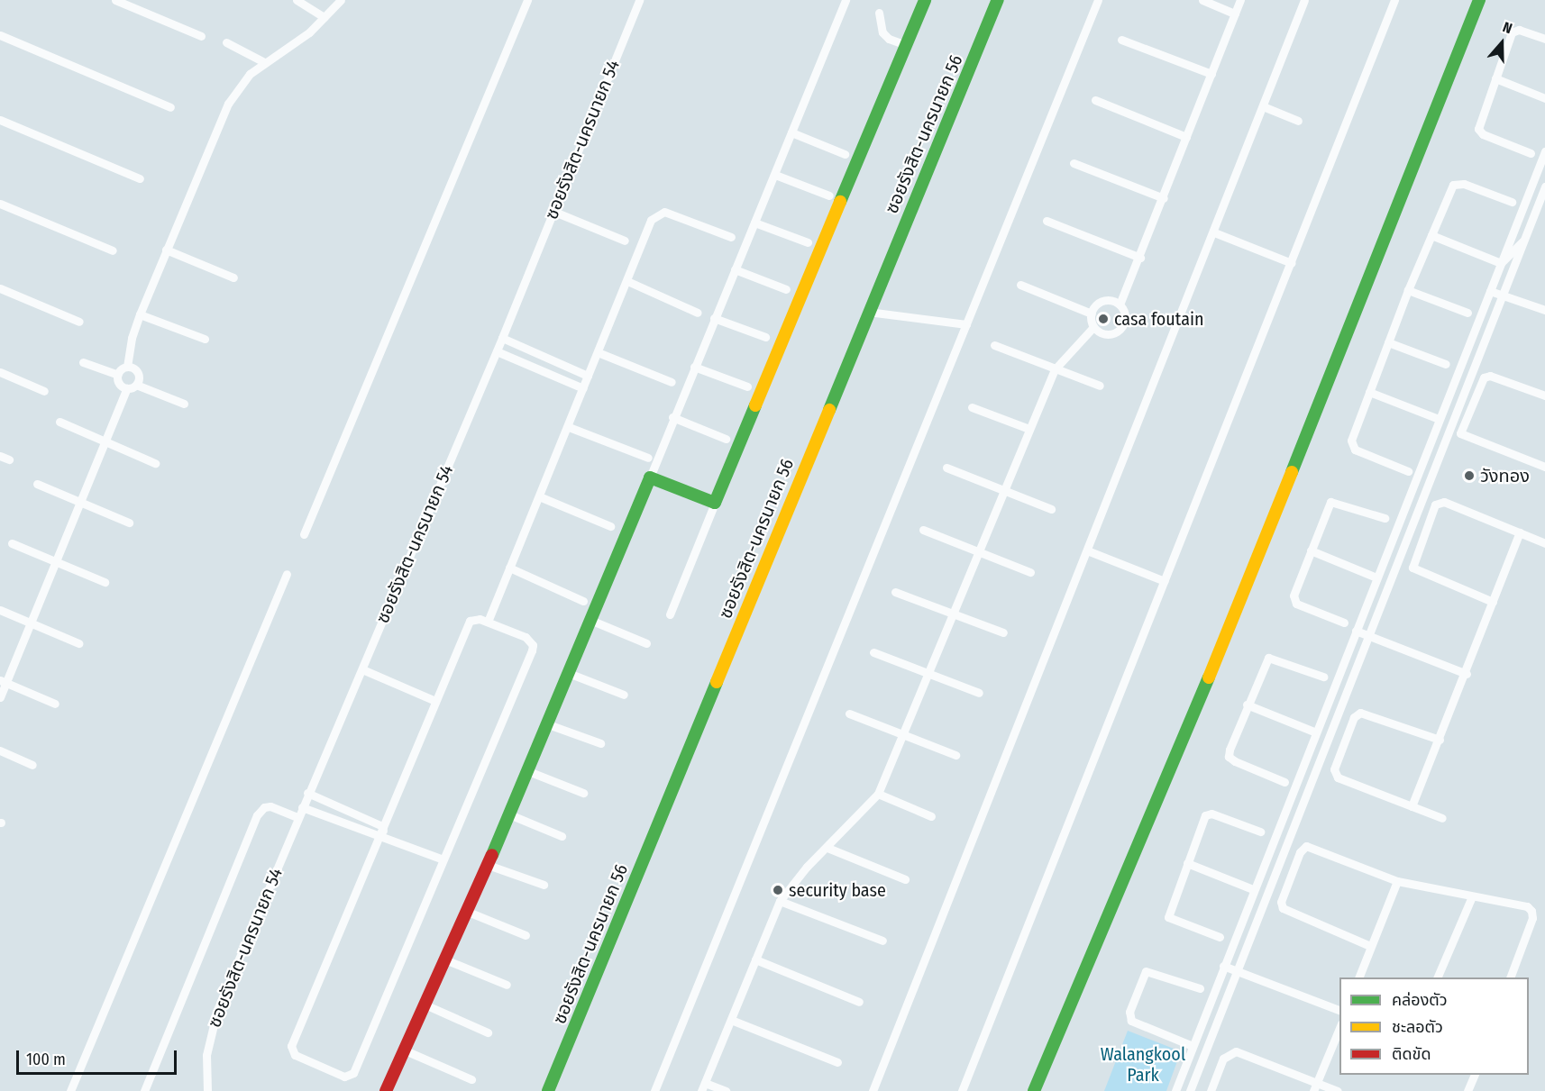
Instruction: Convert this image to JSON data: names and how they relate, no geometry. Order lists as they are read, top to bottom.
{
  "streets": {
    "street": ["ซอยรังสิต-นครนายก 56", "ซอยรังสิต-นครนายก 54"]
  },
  "parks": ["Walangkool Park"],
  "places": ["casa foutain", "วังทอง", "security base"],
  "legend": ["คล่องตัว", "ชะลอตัว", "ติดขัด"],
  "scale_bar": "100 m",
  "north": "top"
}
